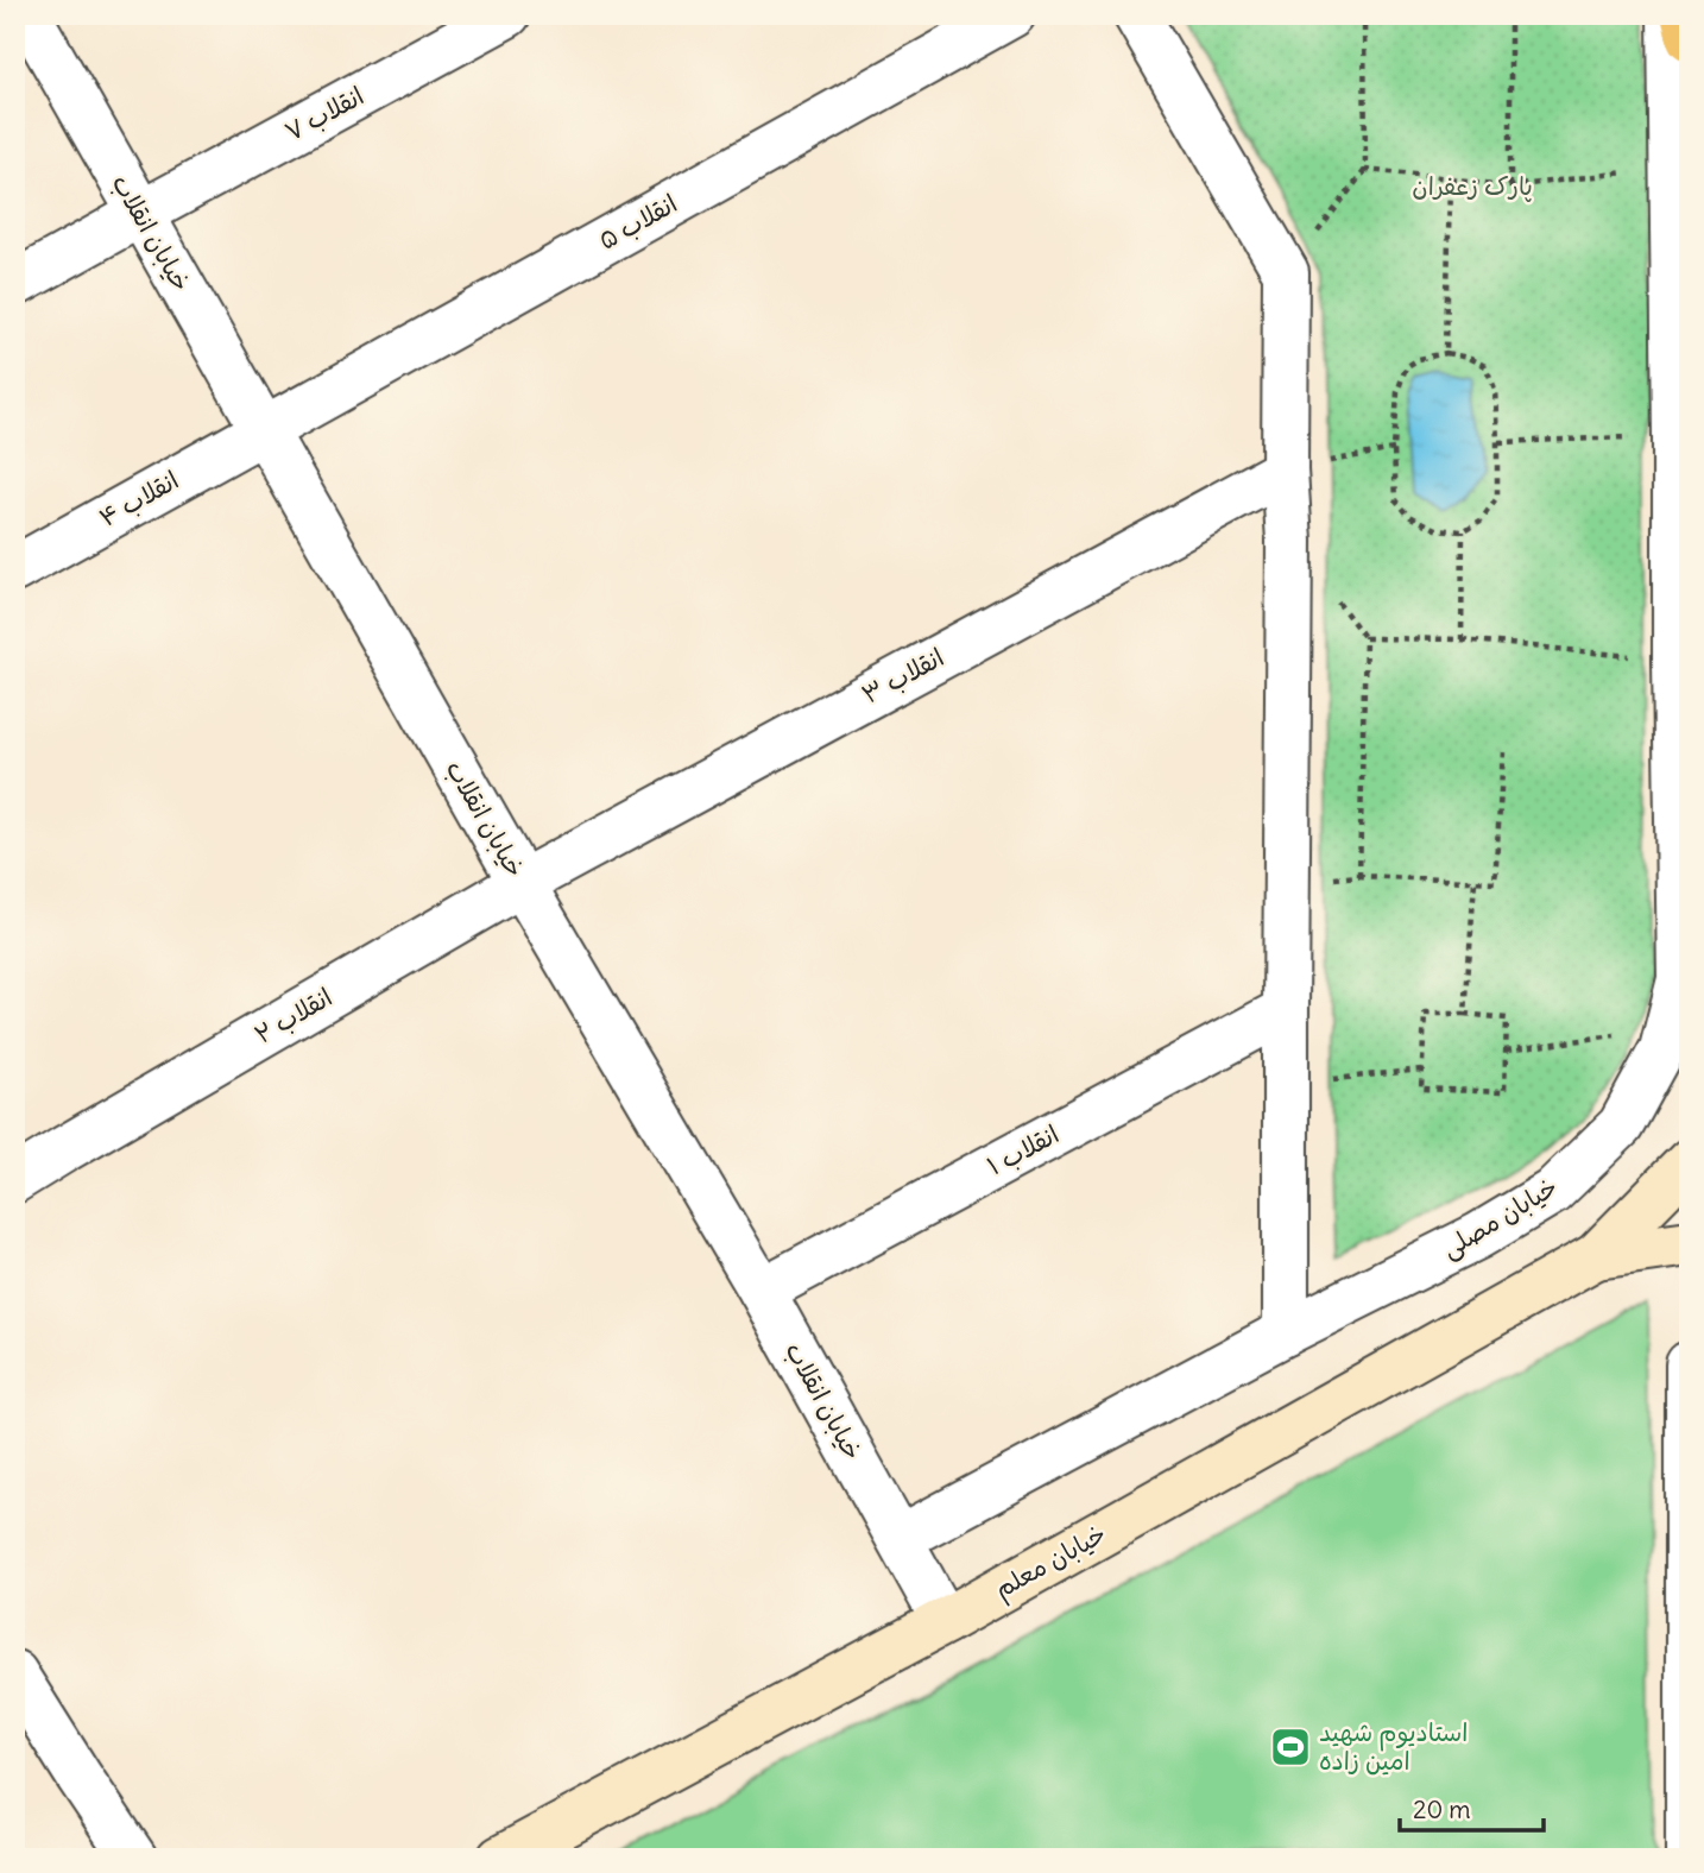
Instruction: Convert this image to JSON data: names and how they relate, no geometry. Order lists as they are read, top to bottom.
{
  "streets": {
    "street": [
      "انقلاب ۷",
      "انقلاب ۵",
      "خیابان انقلاب",
      "انقلاب ۴",
      "انقلاب ۳",
      "انقلاب ۲",
      "انقلاب ۱",
      "خیابان مصلی",
      "خیابان معلم"
    ]
  },
  "crossings": [
    ["انقلاب ۷", "خیابان انقلاب"],
    ["انقلاب ۵", "خیابان انقلاب"],
    ["انقلاب ۵", "انقلاب ۴"],
    ["خیابان انقلاب", "انقلاب ۴"],
    ["خیابان انقلاب", "انقلاب ۳"],
    ["خیابان انقلاب", "انقلاب ۲"],
    ["خیابان انقلاب", "انقلاب ۱"],
    ["خیابان انقلاب", "خیابان مصلی"],
    ["خیابان انقلاب", "خیابان معلم"],
    ["انقلاب ۳", "انقلاب ۲"]
  ],
  "parks": ["پارک زعفران"],
  "places": {
    "sports": ["استادیوم شهید امین زاده"]
  },
  "scale_bar": "20 m"
}
